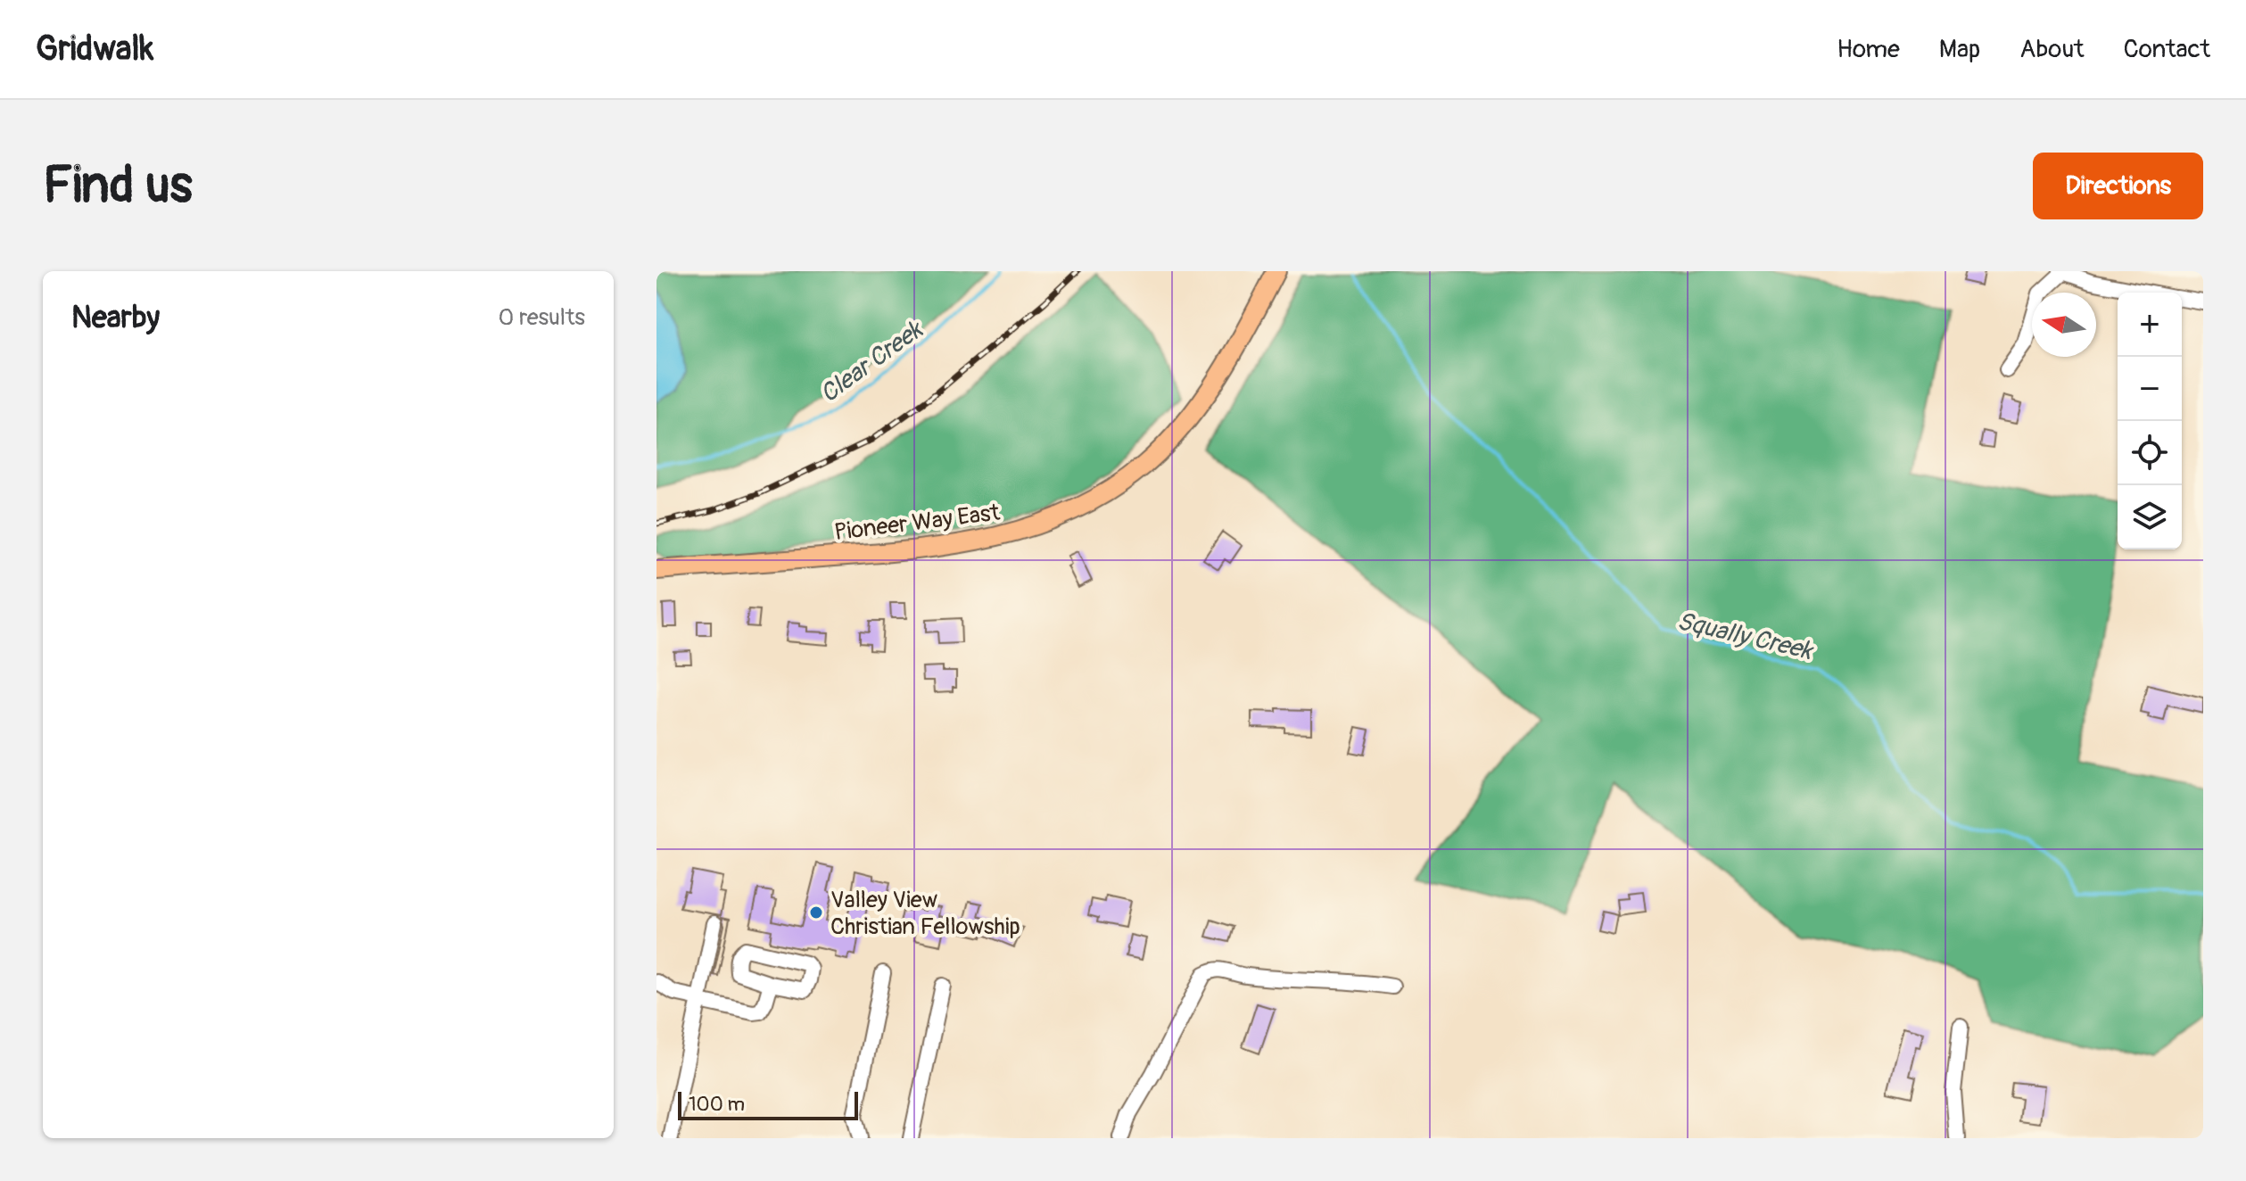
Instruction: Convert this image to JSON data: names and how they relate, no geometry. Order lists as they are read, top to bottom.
{
  "streets": {
    "main road": ["Pioneer Way East"]
  },
  "water": ["Clear Creek", "Squally Creek"],
  "places": ["Valley View Christian Fellowship"],
  "scale_bar": "100 m",
  "north": "left",
  "page": {
    "header": "Gridwalk",
    "nav": [
      "Home",
      "Map",
      "About",
      "Contact"
    ],
    "buttons": "Directions",
    "title": "Find us",
    "heading": ["Nearby", "0 results"],
    "map_buttons": ["+", "−"],
    "scale": "100 m"
  }
}
